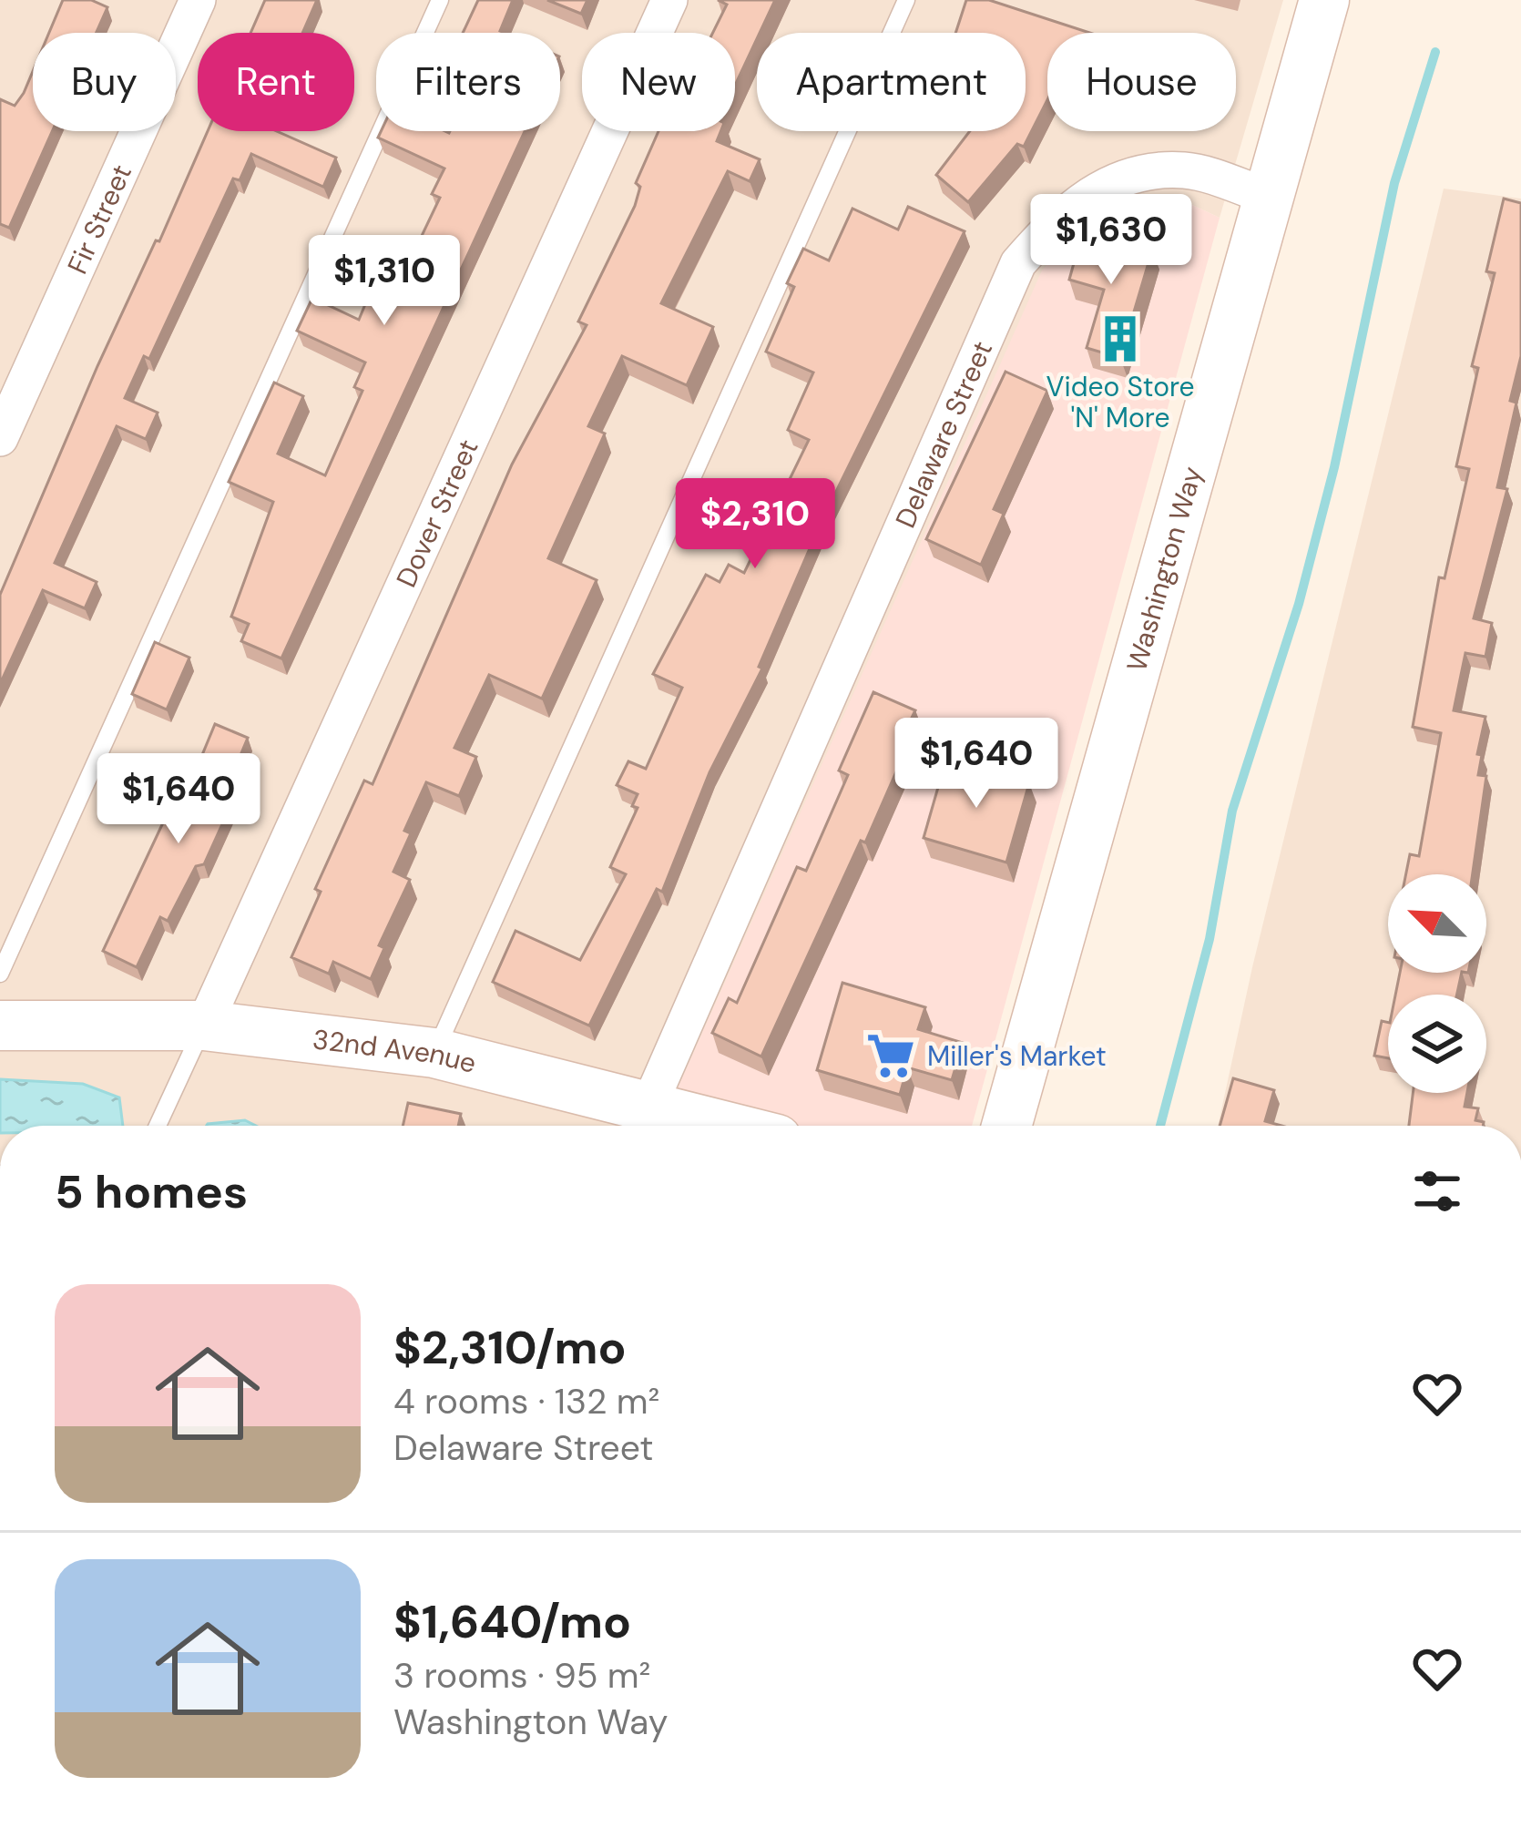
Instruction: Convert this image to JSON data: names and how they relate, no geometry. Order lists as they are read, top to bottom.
{
  "streets": {
    "main road": ["Washington Way", "32nd Avenue"],
    "street": ["Fir Street", "Delaware Street", "Dover Street"]
  },
  "crossings": [
    ["Delaware Street", "Washington Way"],
    ["Delaware Street", "32nd Avenue"],
    ["Dover Street", "32nd Avenue"]
  ],
  "places": {
    "building": ["Video Store 'N' More"],
    "supermarket": ["Miller's Market"]
  },
  "north": "top left",
  "page": {
    "chip": [
      "Buy",
      "Rent",
      "Filters",
      "New",
      "Apartment",
      "House"
    ],
    "price": [
      "$1,630",
      "$1,310",
      "$2,310",
      "$1,640",
      "$1,640"
    ],
    "heading": "5 homes",
    "list": [
      {
        "name": "$2,310/mo",
        "note": "4 rooms · 132 m² · Delaware Street"
      },
      {
        "name": "$1,640/mo",
        "note": "3 rooms · 95 m² · Washington Way"
      }
    ]
  }
}
